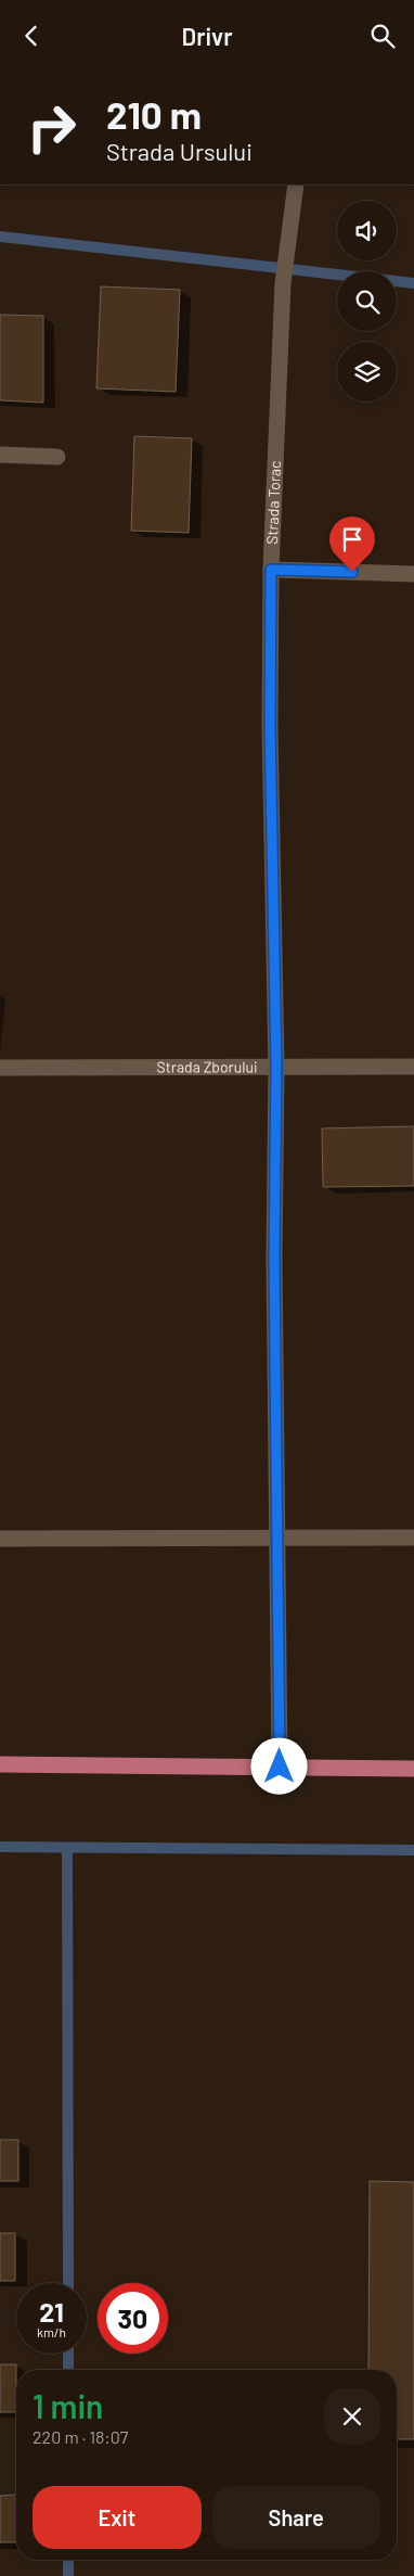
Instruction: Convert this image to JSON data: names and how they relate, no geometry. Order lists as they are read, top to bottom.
{
  "streets": {
    "street": ["Strada Torac", "Strada Zborului"]
  },
  "crossings": [
    ["Strada Torac", "Strada Zborului"]
  ],
  "page": {
    "header": "Drivr",
    "turn": ["210 m", "Strada Ursului"],
    "speed": "21 km/h",
    "limit": "30",
    "heading": ["1 min", "220 m · 18:07"],
    "buttons": ["Exit", "Share"]
  }
}
